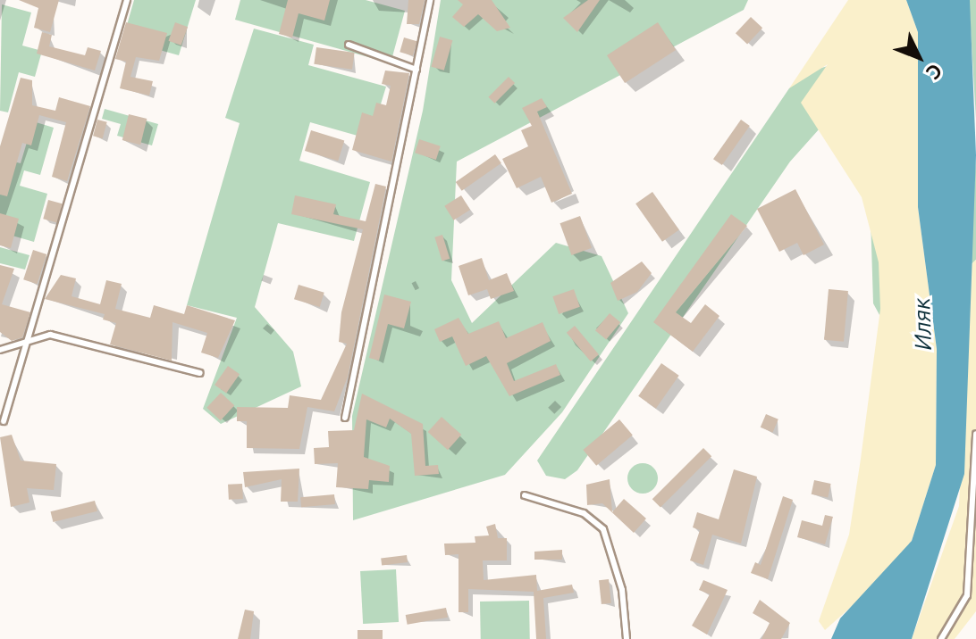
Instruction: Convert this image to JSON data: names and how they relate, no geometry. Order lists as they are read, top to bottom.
{
  "water": ["Иляк"],
  "north": "bottom right"
}
